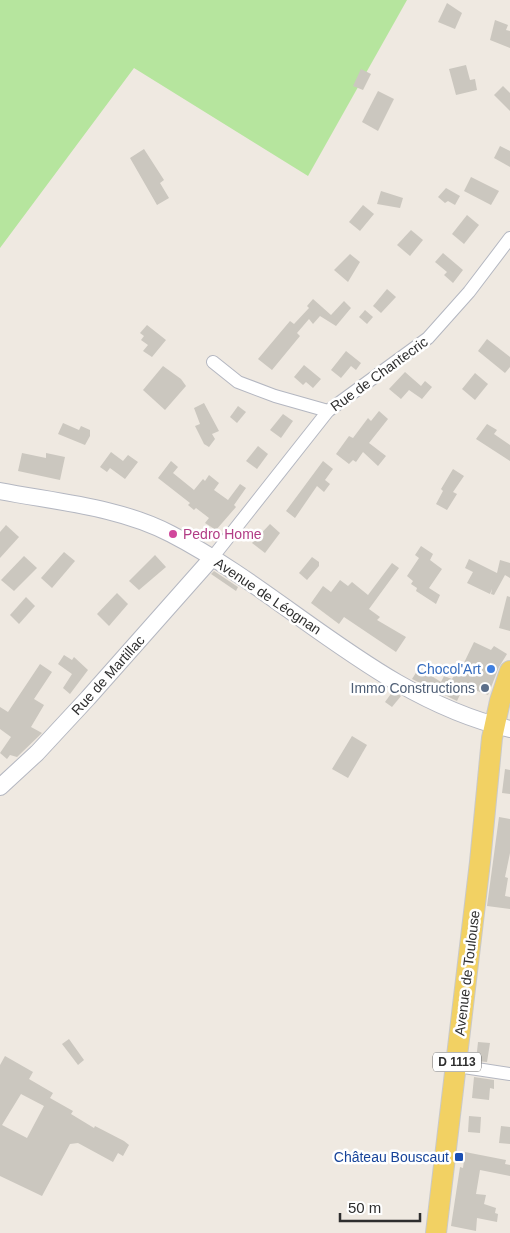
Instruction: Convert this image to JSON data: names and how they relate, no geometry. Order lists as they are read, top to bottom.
{
  "streets": {
    "main road": ["Avenue de Toulouse", "D 1113"],
    "street": ["Rue de Chantecric", "Avenue de Léognan", "Rue de Martillac"]
  },
  "crossings": [
    ["Rue de Chantecric", "Avenue de Léognan"],
    ["Rue de Chantecric", "Rue de Martillac"],
    ["Avenue de Léognan", "Rue de Martillac"],
    ["Avenue de Léognan", "Avenue de Toulouse"],
    ["Avenue de Léognan", "D 1113"],
    ["Avenue de Toulouse", "D 1113"]
  ],
  "places": {
    "other": ["Pedro Home", "Chocol'Art", "Immo Constructions"],
    "transit": ["Château Bouscaut"]
  },
  "scale_bar": "50 m"
}
